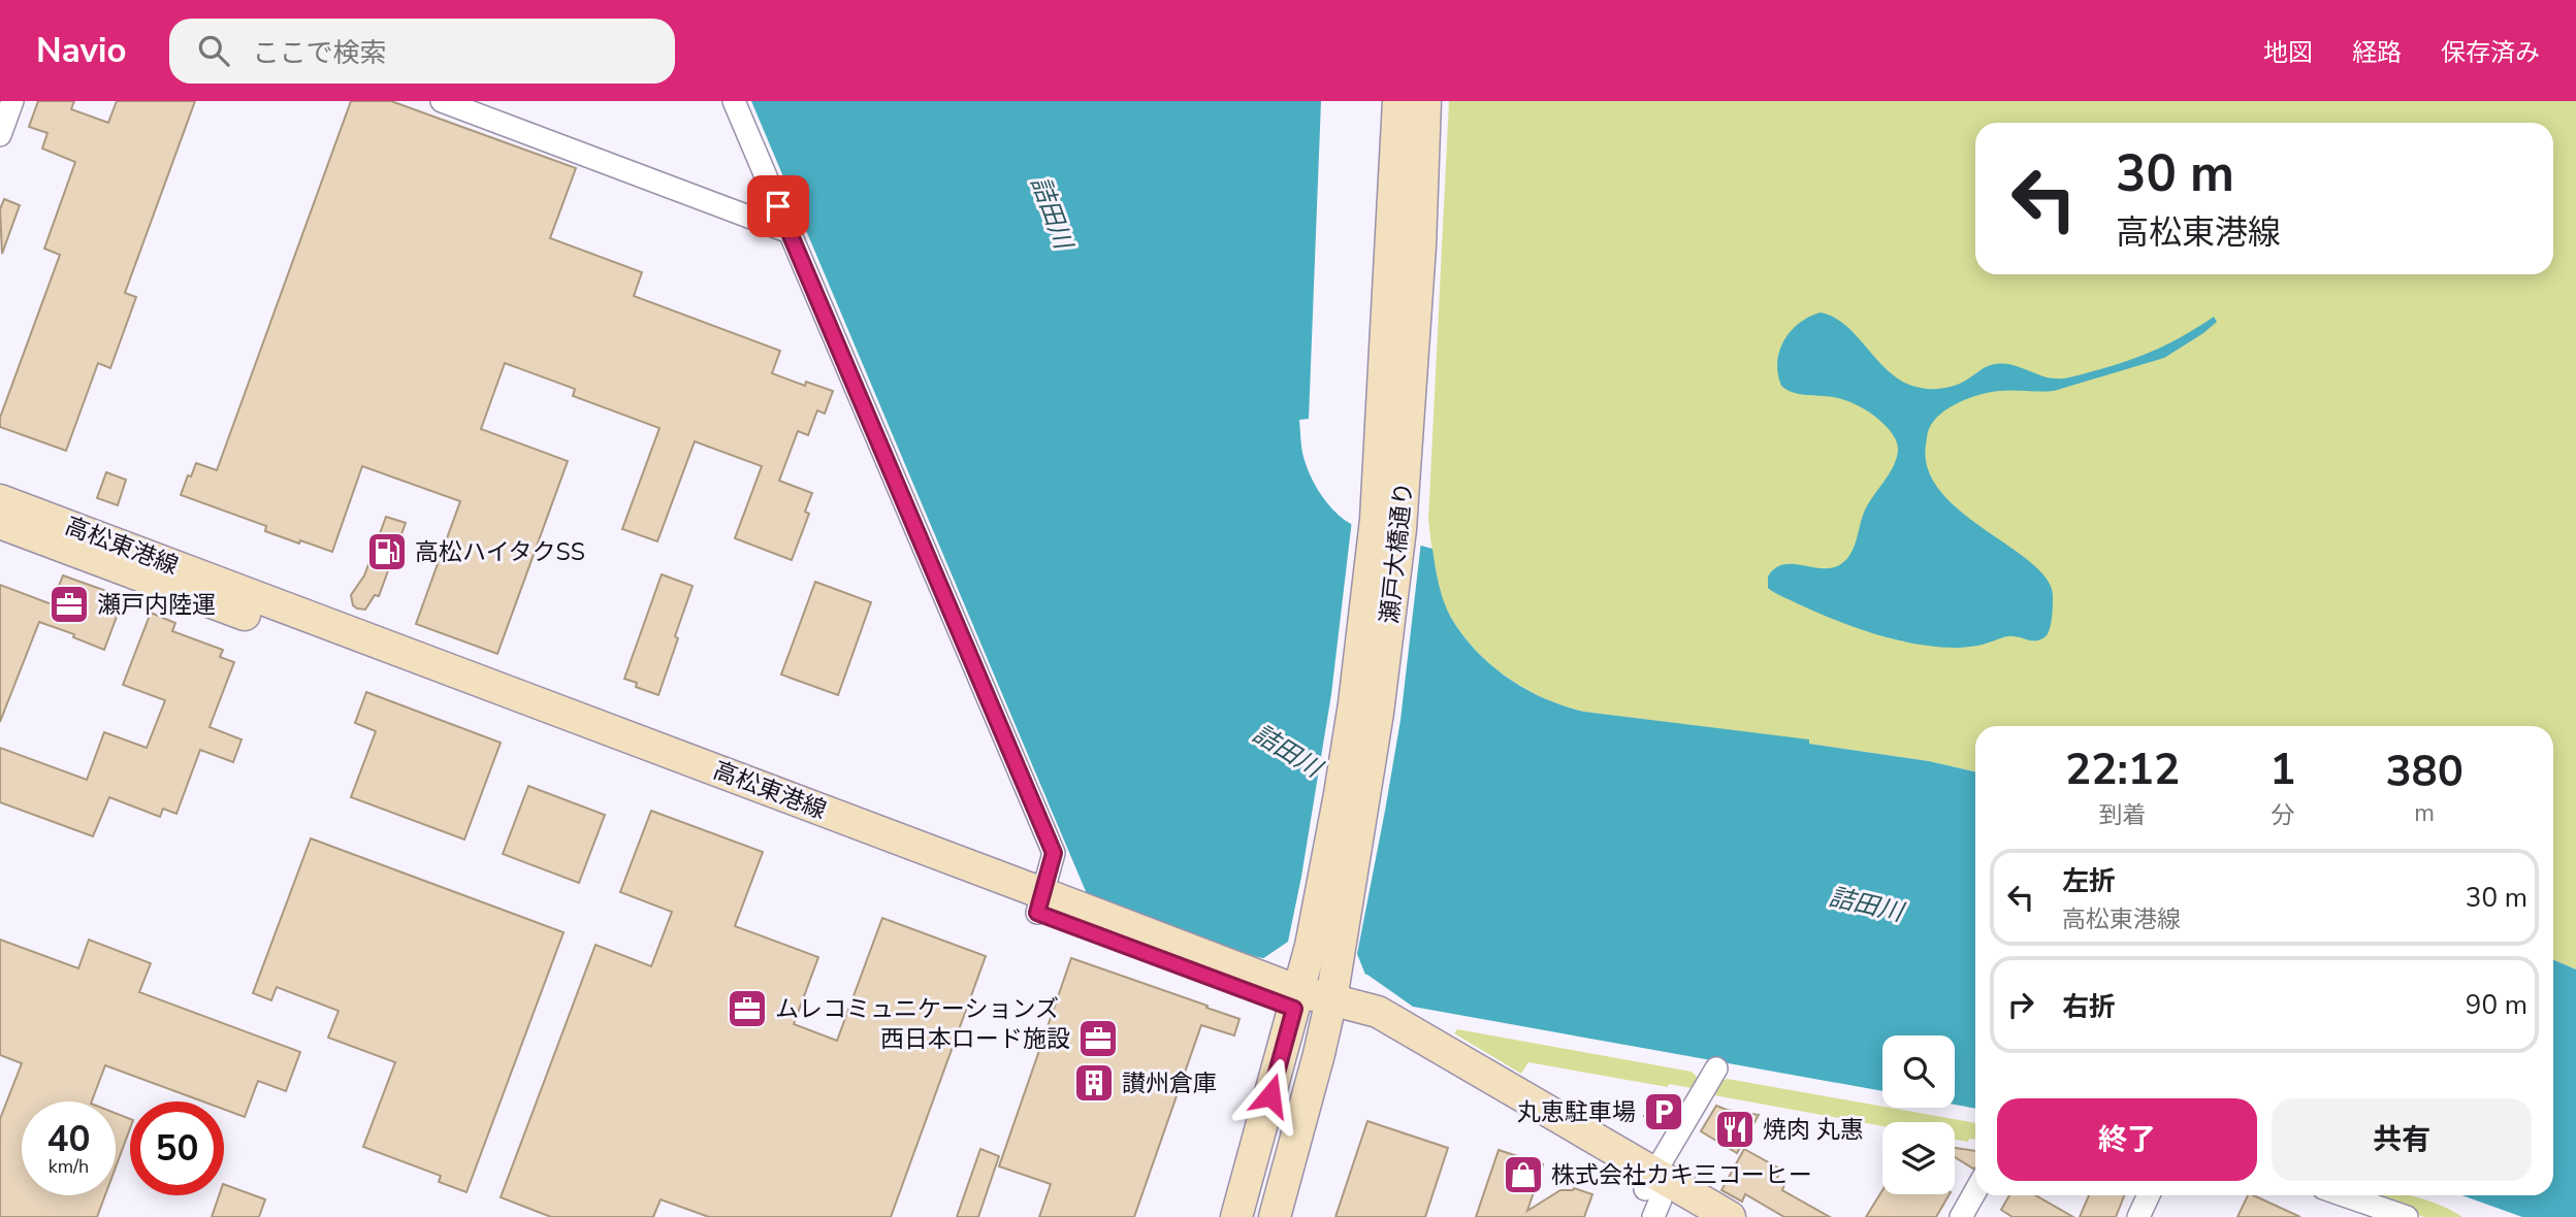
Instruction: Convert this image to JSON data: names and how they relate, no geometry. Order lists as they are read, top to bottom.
{
  "streets": {
    "main road": ["高松東港線", "瀬戸大橋通り"]
  },
  "crossings": [
    ["高松東港線", "瀬戸大橋通り"]
  ],
  "water": ["詰田川"],
  "places": {
    "fuel station": ["高松ハイタクSS"],
    "office": ["瀬戸内陸運", "ムレコミュニケーションズ", "西日本ロード施設"],
    "building": ["讃州倉庫"],
    "parking": ["丸恵駐車場"],
    "restaurant": ["焼肉 丸惠"],
    "shop": ["株式会社カキ三コーヒー"]
  },
  "page": {
    "header": "Navio",
    "search": "ここで検索",
    "nav": ["地図", "経路", "保存済み"],
    "turn": ["30 m", "高松東港線"],
    "eta": [
      "22:12",
      "到着",
      "1",
      "分",
      "380",
      "m"
    ],
    "list": [
      {
        "name": "左折",
        "note": "高松東港線",
        "value": "30 m"
      },
      {
        "name": "右折",
        "value": "90 m"
      }
    ],
    "buttons": ["終了", "共有"],
    "speed": "40 km/h",
    "limit": "50"
  }
}
